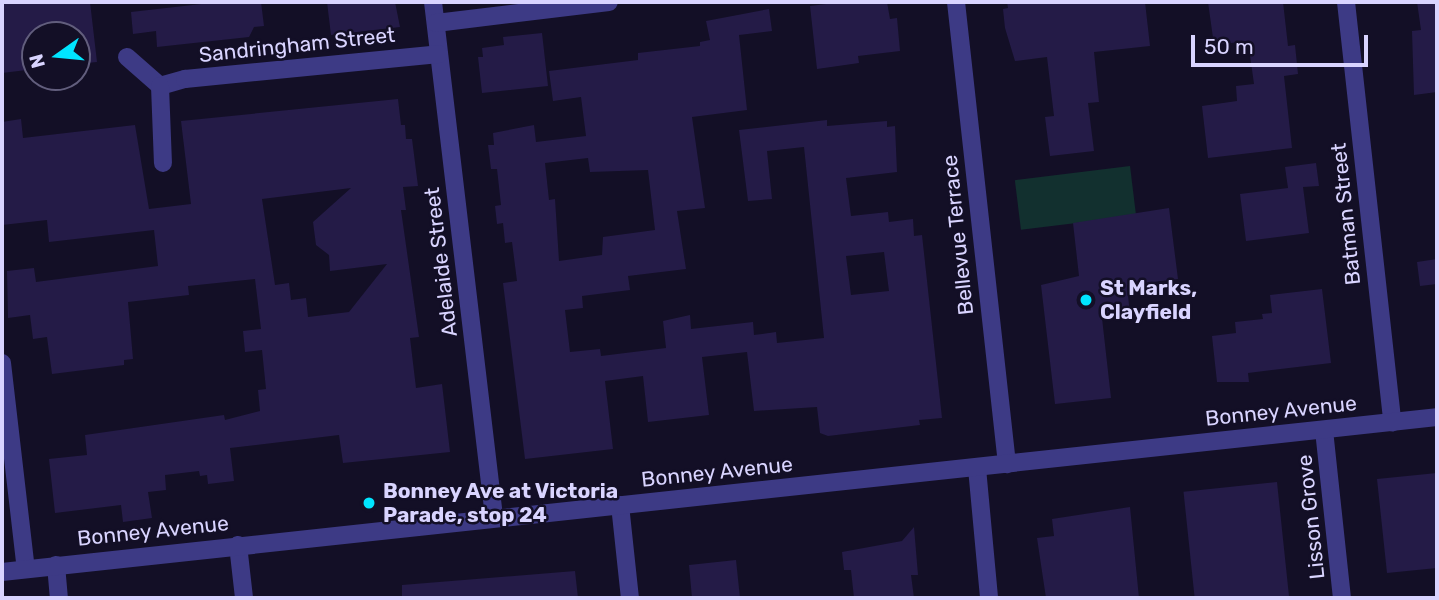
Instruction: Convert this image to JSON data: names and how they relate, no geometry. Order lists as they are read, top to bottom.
{
  "streets": {
    "street": [
      "Sandringham Street",
      "Batman Street",
      "Bellevue Terrace",
      "Adelaide Street",
      "Bonney Avenue",
      "Lisson Grove"
    ]
  },
  "crossings": [
    ["Sandringham Street", "Adelaide Street"],
    ["Batman Street", "Bonney Avenue"],
    ["Bellevue Terrace", "Bonney Avenue"],
    ["Adelaide Street", "Bonney Avenue"],
    ["Bonney Avenue", "Lisson Grove"]
  ],
  "places": ["St Marks, Clayfield", "Bonney Ave at Victoria Parade, stop 24"],
  "scale_bar": "50 m",
  "north": "left"
}
